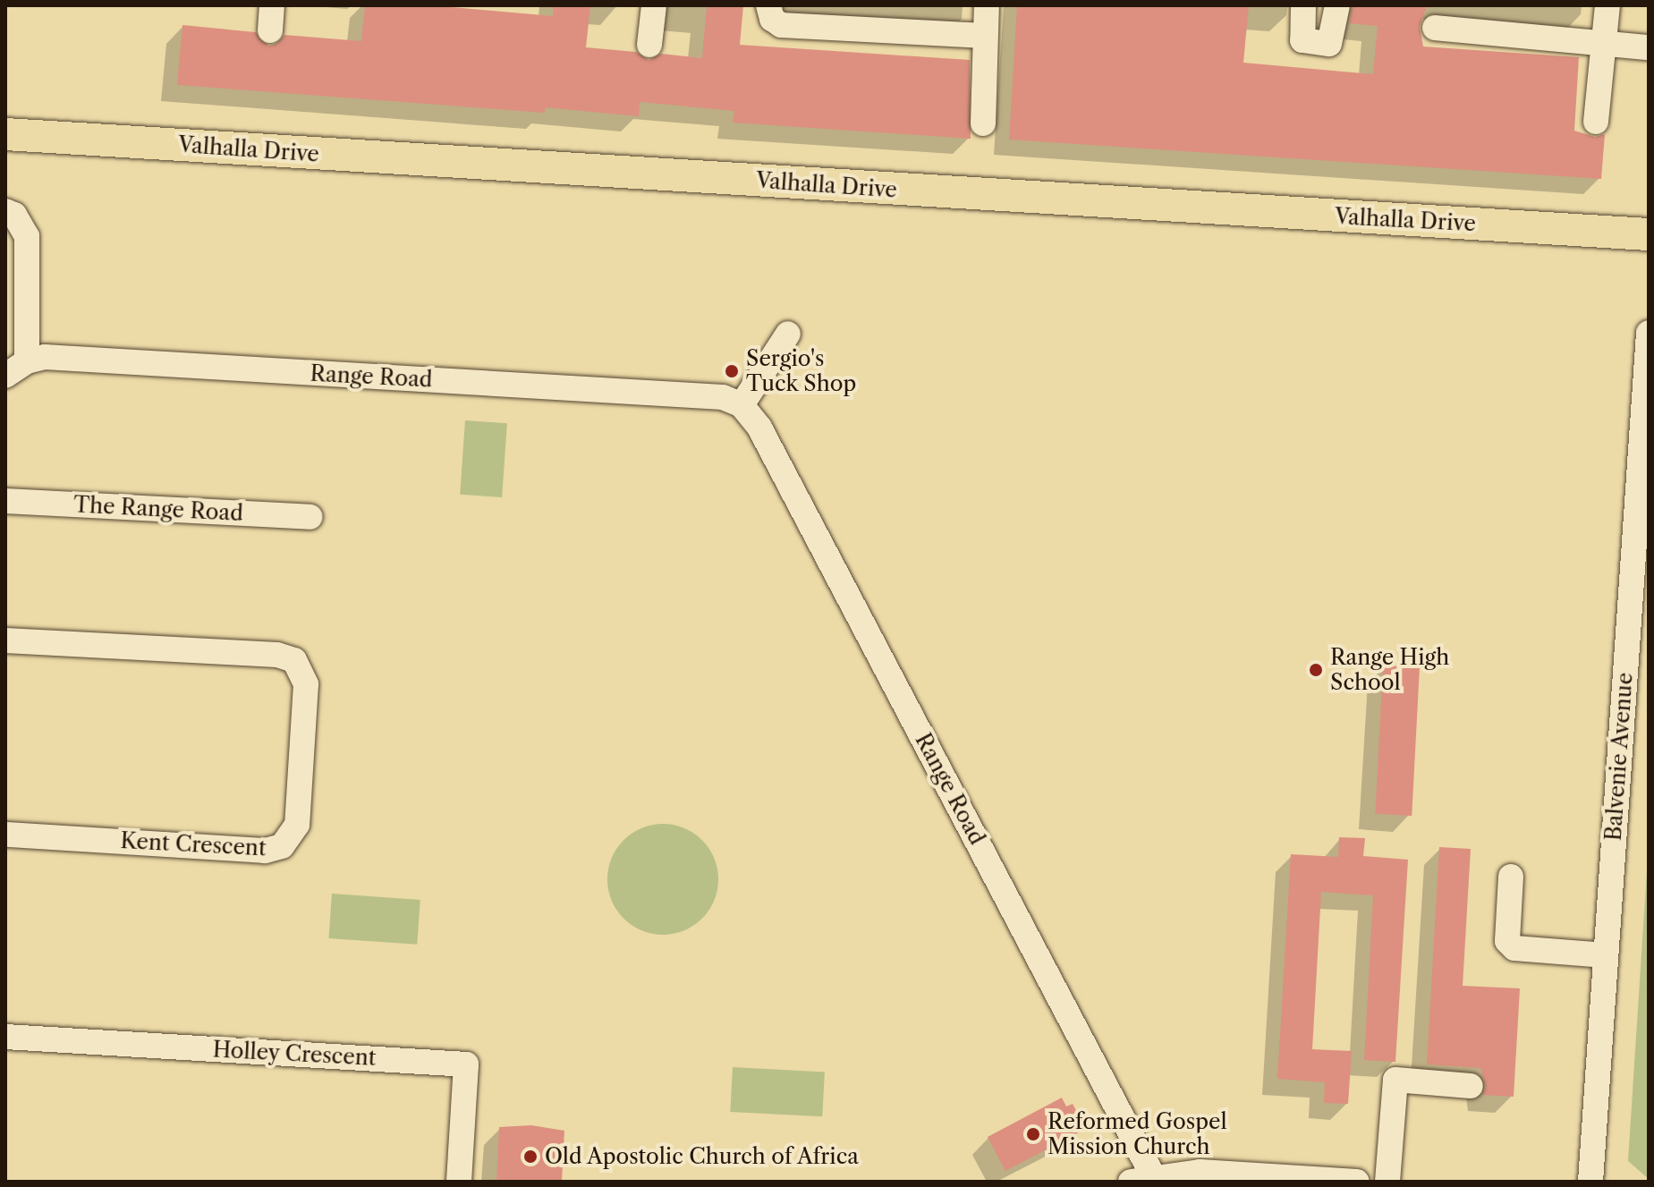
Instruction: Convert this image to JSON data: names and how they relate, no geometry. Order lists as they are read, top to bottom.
{
  "streets": {
    "main road": ["Valhalla Drive"],
    "street": [
      "Range Road",
      "The Range Road",
      "Balvenie Avenue",
      "Kent Crescent",
      "Holley Crescent"
    ]
  },
  "places": [
    "Sergio's Tuck Shop",
    "Range High School",
    "Reformed Gospel Mission Church",
    "Old Apostolic Church of Africa"
  ]
}
